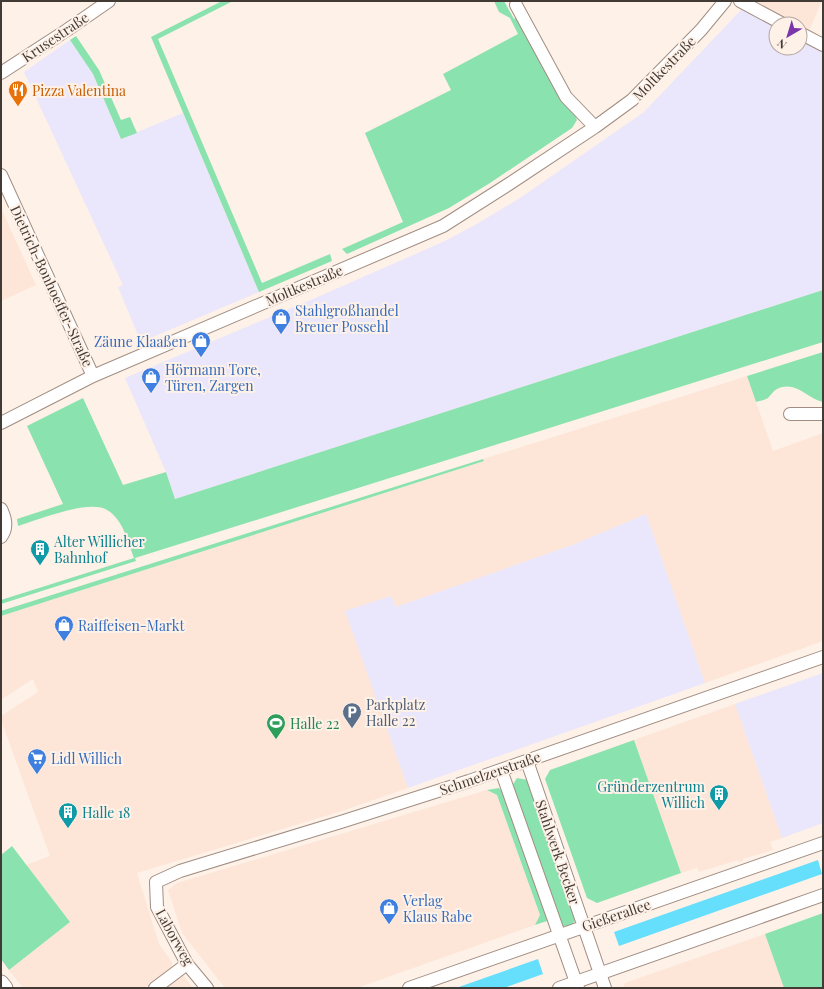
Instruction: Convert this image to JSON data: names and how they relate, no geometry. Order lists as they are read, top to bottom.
{
  "streets": {
    "street": [
      "Krusestraße",
      "Moltkestraße",
      "Dietrich-Bonhoeffer-Straße",
      "Schmelzerstraße",
      "Stahlwerk Becker",
      "Gießerallee",
      "Laborweg"
    ]
  },
  "crossings": [
    ["Moltkestraße", "Dietrich-Bonhoeffer-Straße"],
    ["Schmelzerstraße", "Stahlwerk Becker"],
    ["Schmelzerstraße", "Laborweg"],
    ["Stahlwerk Becker", "Gießerallee"]
  ],
  "places": {
    "restaurant": ["Pizza Valentina"],
    "shop": [
      "Stahlgroßhandel Breuer Possehl",
      "Zäune Klaaßen",
      "Hörmann Tore, Türen, Zargen",
      "Raiffeisen-Markt",
      "Verlag Klaus Rabe"
    ],
    "building": ["Alter Willicher Bahnhof", "Gründerzentrum Willich", "Halle 18"],
    "parking": ["Parkplatz Halle 22"],
    "sports": ["Halle 22"],
    "supermarket": ["Lidl Willich"]
  },
  "north": "bottom left"
}
